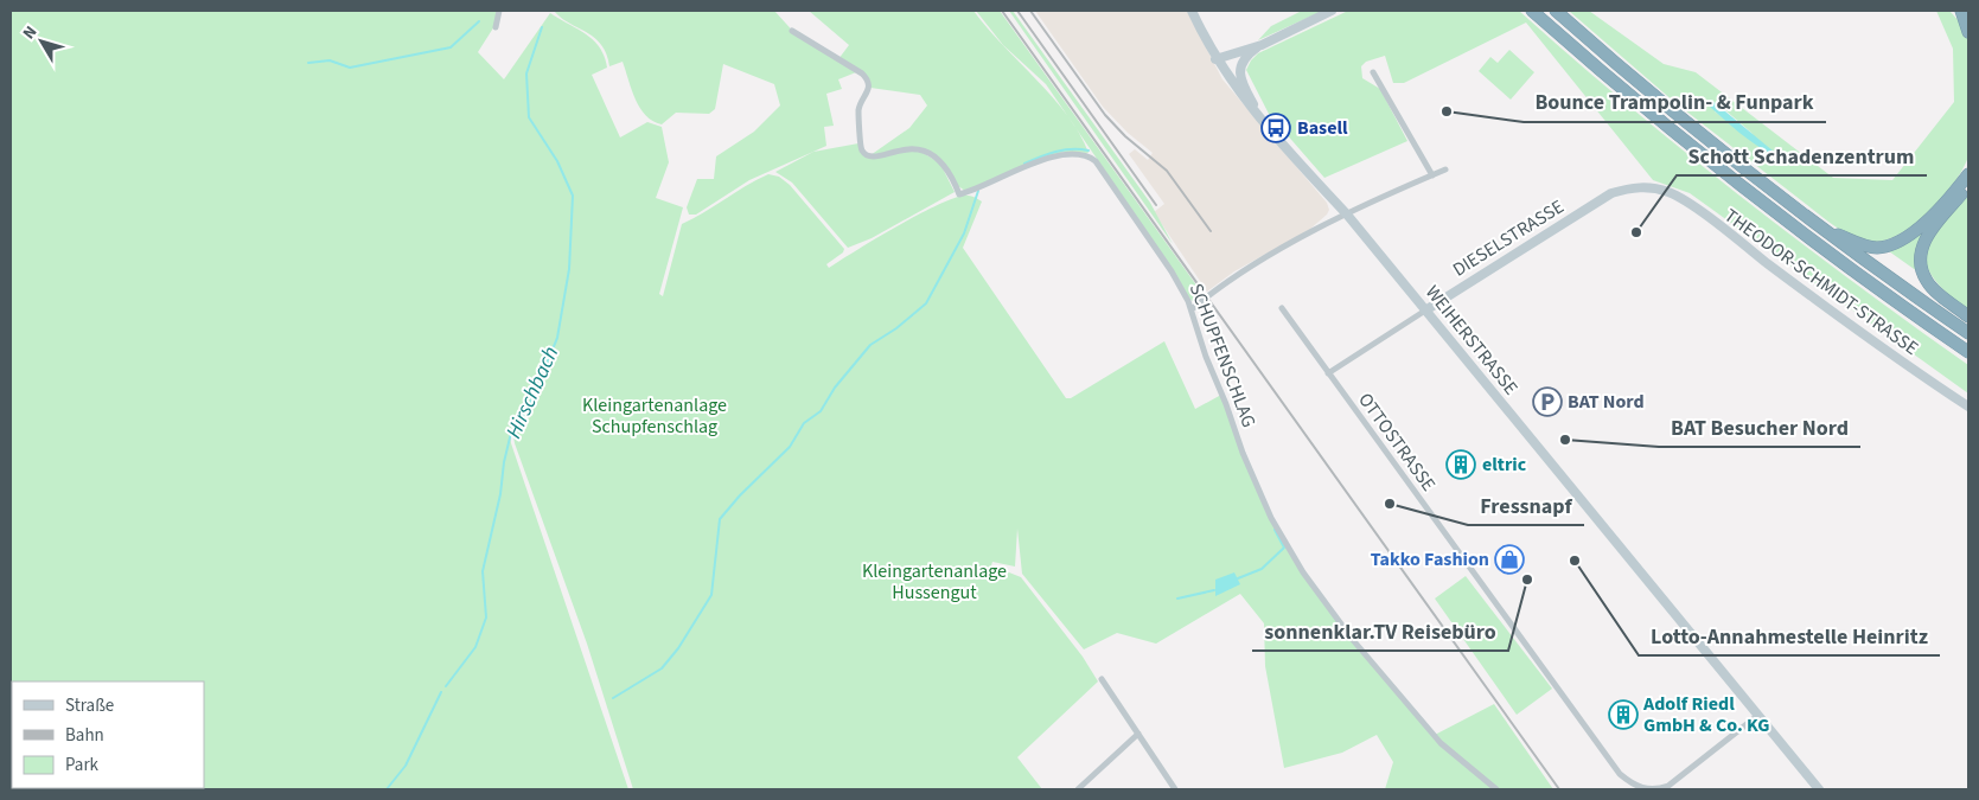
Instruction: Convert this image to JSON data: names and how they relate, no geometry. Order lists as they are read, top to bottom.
{
  "streets": {
    "street": [
      "DIESELSTRASSE",
      "THEODOR-SCHMIDT-STRASSE",
      "WEIHERSTRASSE",
      "SCHUPFENSCHLAG",
      "OTTOSTRASSE"
    ]
  },
  "crossings": [
    ["DIESELSTRASSE", "THEODOR-SCHMIDT-STRASSE"],
    ["DIESELSTRASSE", "WEIHERSTRASSE"],
    ["DIESELSTRASSE", "OTTOSTRASSE"],
    ["WEIHERSTRASSE", "OTTOSTRASSE"]
  ],
  "water": ["Hirschbach"],
  "parks": ["Kleingartenanlage Schupfenschlag", "Kleingartenanlage Hussengut"],
  "places": {
    "other": [
      "Bounce Trampolin- & Funpark",
      "Schott Schadenzentrum",
      "BAT Besucher Nord",
      "Fressnapf",
      "Lotto-Annahmestelle Heinritz",
      "sonnenklar.TV Reisebüro"
    ],
    "bus stop": ["Basell"],
    "parking": ["BAT Nord"],
    "building": ["eltric", "Adolf Riedl GmbH & Co. KG"],
    "shop": ["Takko Fashion"]
  },
  "legend": ["Straße", "Bahn", "Park"],
  "north": "top left"
}
